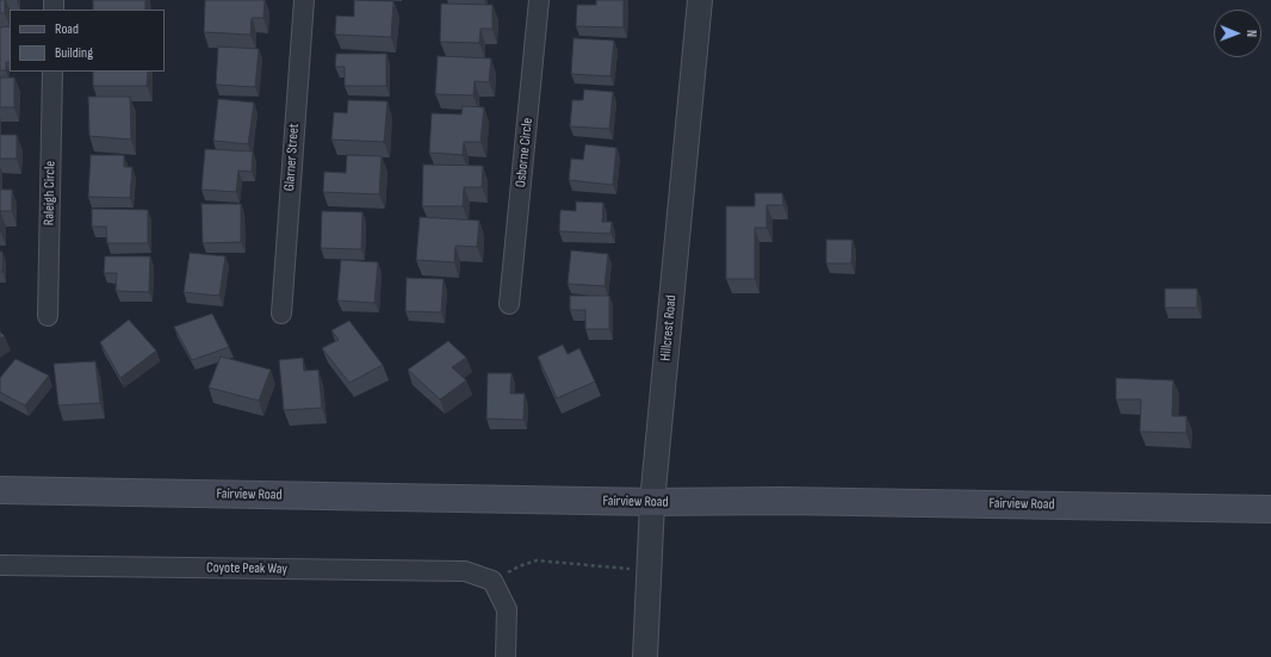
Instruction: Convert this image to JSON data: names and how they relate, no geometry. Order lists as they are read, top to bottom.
{
  "streets": {
    "main road": ["Fairview Road"],
    "street": [
      "Osborne Circle",
      "Glarner Street",
      "Raleigh Circle",
      "Hillcrest Road",
      "Coyote Peak Way"
    ]
  },
  "crossings": [
    ["Hillcrest Road", "Fairview Road"]
  ],
  "legend": ["Road", "Building"],
  "north": "right"
}
